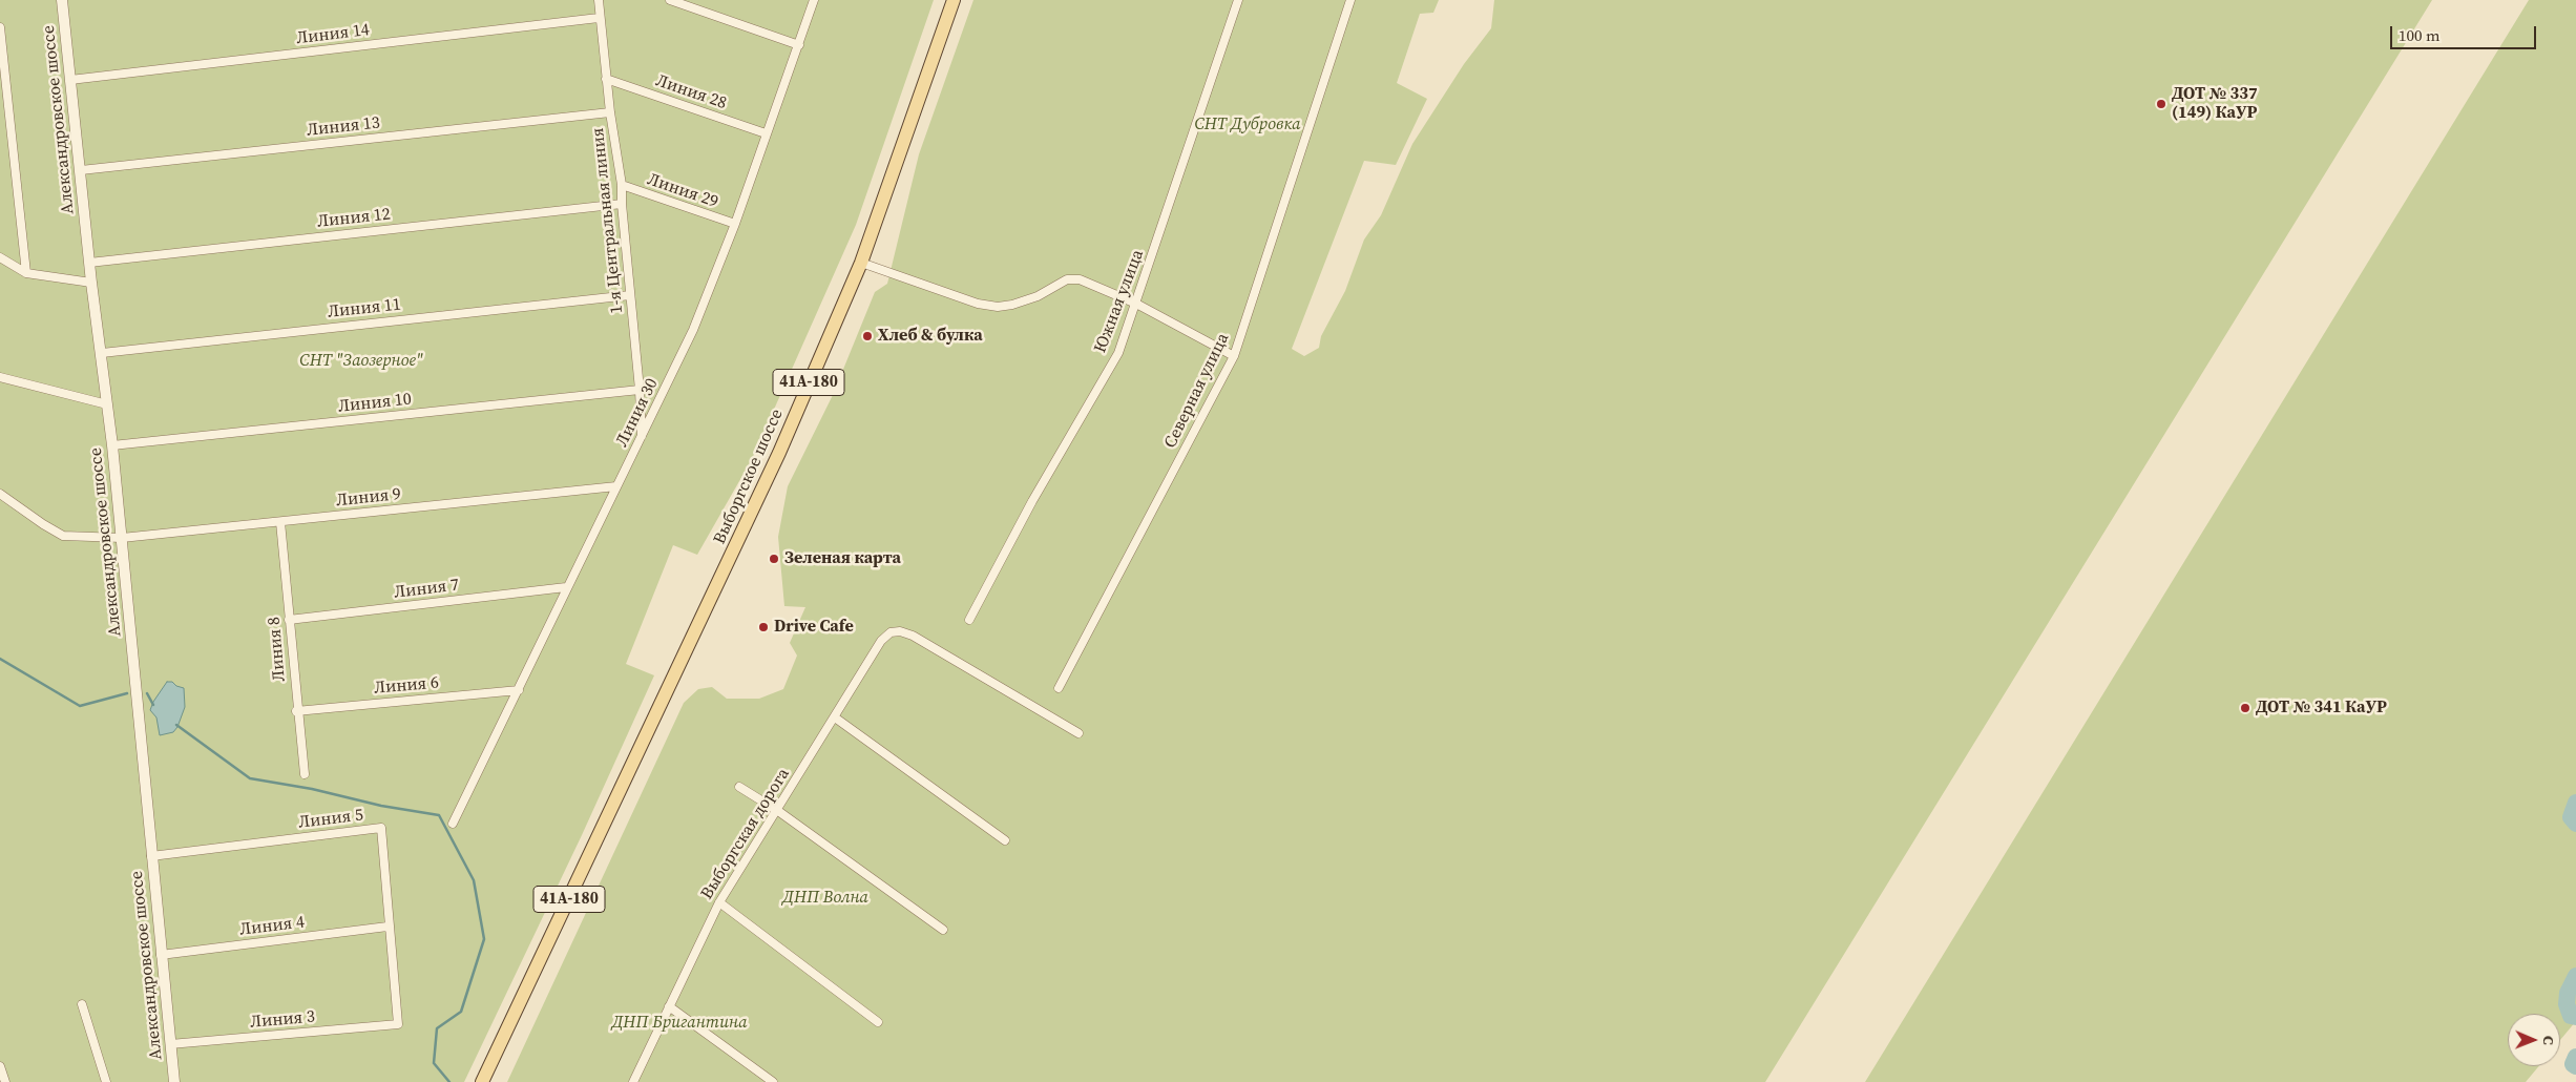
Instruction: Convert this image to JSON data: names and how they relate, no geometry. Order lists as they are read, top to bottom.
{
  "streets": {
    "main road": ["41А-180", "Выборгское шоссе"],
    "street": [
      "Линия 14",
      "Линия 28",
      "Александровское шоссе",
      "Линия 13",
      "Линия 29",
      "Линия 12",
      "1-я Центральная линия",
      "Южная улица",
      "Линия 11",
      "Северная улица",
      "Линия 10",
      "Линия 30",
      "Линия 9",
      "Линия 7",
      "Линия 8",
      "Линия 6",
      "Линия 5",
      "Выборгская дорога",
      "Линия 4",
      "Линия 3"
    ]
  },
  "crossings": [
    ["Линия 14", "Александровское шоссе"],
    ["Линия 14", "1-я Центральная линия"],
    ["Линия 28", "1-я Центральная линия"],
    ["Линия 28", "Линия 30"],
    ["Александровское шоссе", "Линия 13"],
    ["Александровское шоссе", "Линия 12"],
    ["Александровское шоссе", "Линия 11"],
    ["Александровское шоссе", "Линия 10"],
    ["Александровское шоссе", "Линия 9"],
    ["Александровское шоссе", "Линия 5"],
    ["Александровское шоссе", "Линия 4"],
    ["Александровское шоссе", "Линия 3"],
    ["Линия 13", "1-я Центральная линия"],
    ["Линия 29", "1-я Центральная линия"],
    ["Линия 29", "Линия 30"],
    ["Линия 12", "1-я Центральная линия"],
    ["1-я Центральная линия", "Линия 11"],
    ["1-я Центральная линия", "Линия 10"],
    ["1-я Центральная линия", "Линия 30"],
    ["Линия 30", "Линия 9"],
    ["Линия 30", "Линия 7"],
    ["Линия 30", "Линия 6"],
    ["Линия 9", "Линия 8"],
    ["Линия 7", "Линия 8"],
    ["Линия 8", "Линия 6"],
    ["Линия 5", "Линия 4"],
    ["Линия 5", "Линия 3"]
  ],
  "parks": [
    "СНТ Дубровка",
    "СНТ \"Заозерное\"",
    "ДНП Волна",
    "ДНП Бригантина"
  ],
  "places": [
    "ДОТ № 337 (149) КаУР",
    "Хлеб & булка",
    "Зеленая карта",
    "Drive Cafe",
    "ДОТ № 341 КаУР"
  ],
  "scale_bar": "100 m",
  "north": "right"
}
